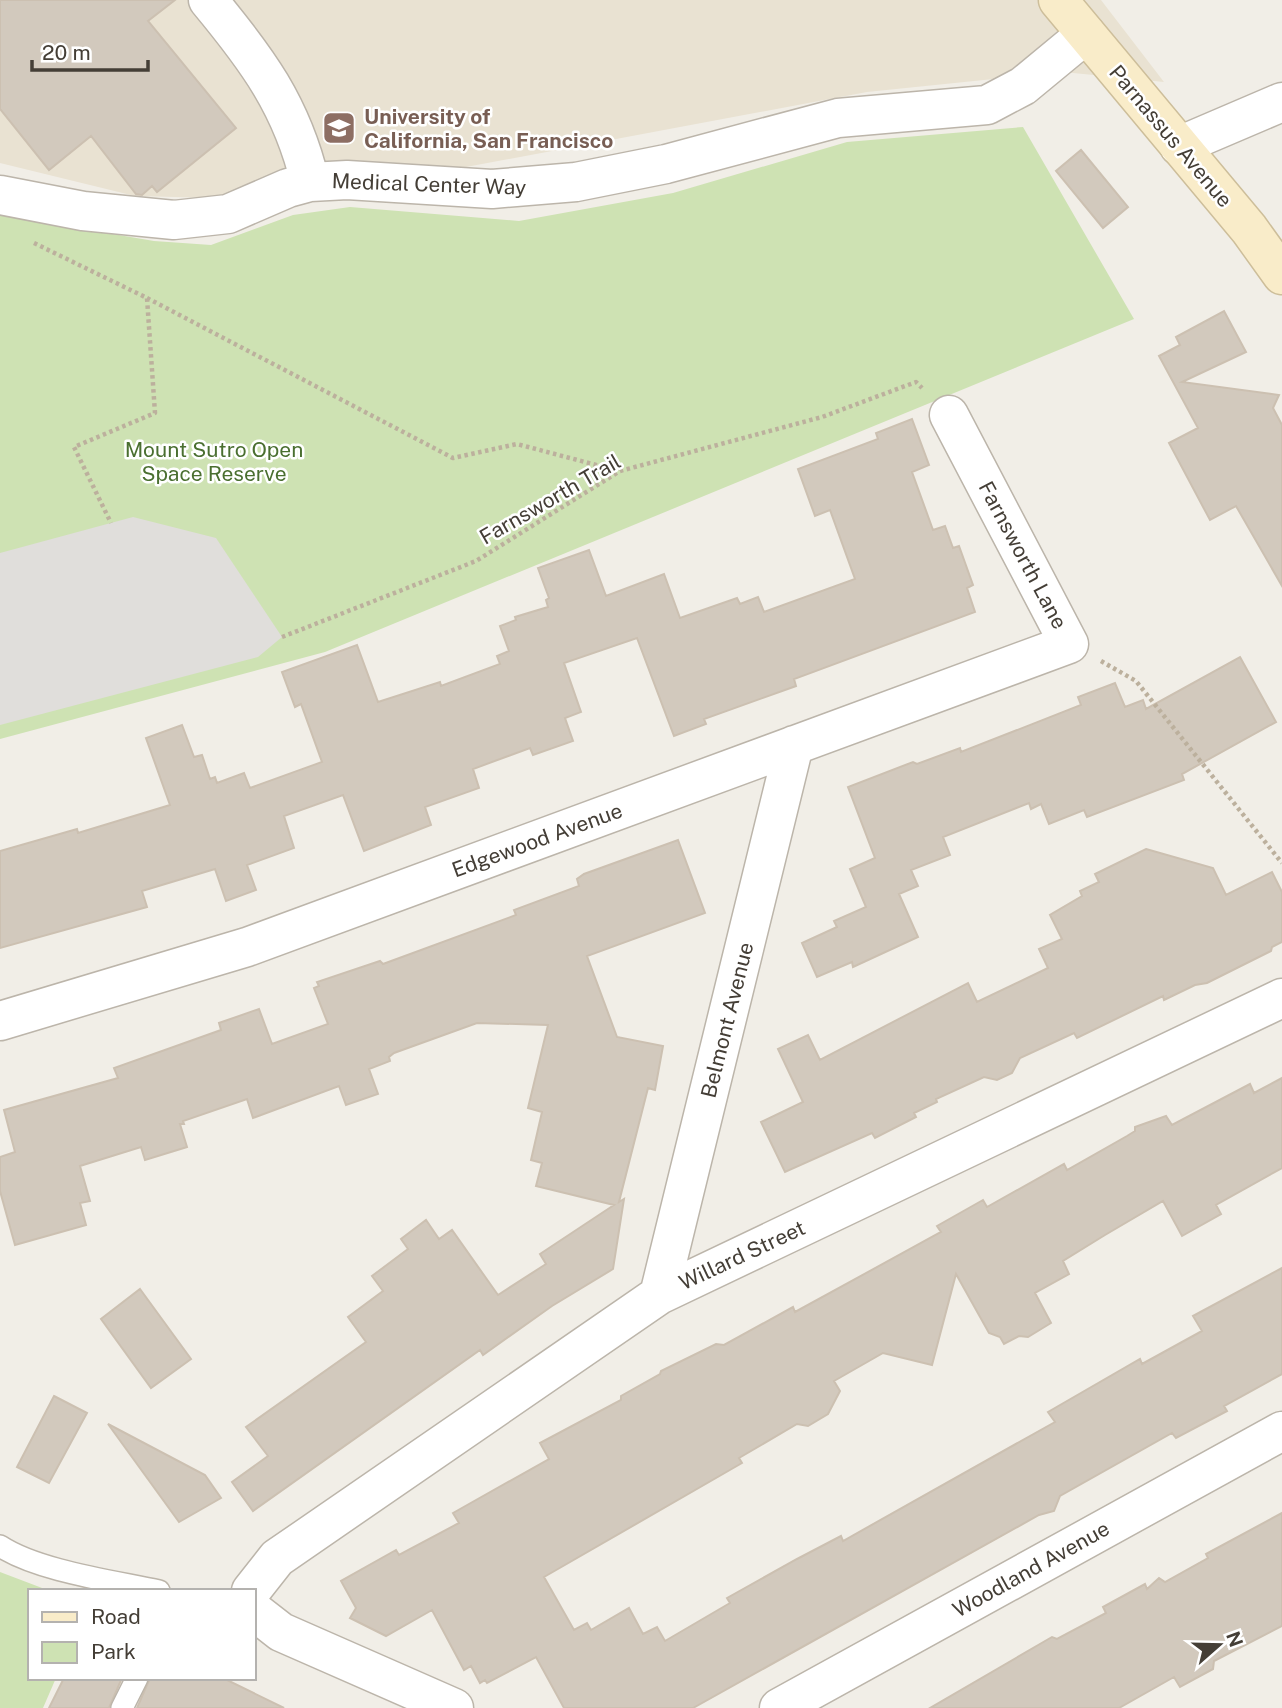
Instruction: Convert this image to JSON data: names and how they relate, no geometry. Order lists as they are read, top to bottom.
{
  "streets": {
    "street": [
      "Parnassus Avenue",
      "Medical Center Way",
      "Farnsworth Lane",
      "Edgewood Avenue",
      "Belmont Avenue",
      "Willard Street",
      "Woodland Avenue"
    ],
    "path": ["Farnsworth Trail"]
  },
  "crossings": [
    ["Parnassus Avenue", "Medical Center Way"],
    ["Farnsworth Trail", "Farnsworth Lane"],
    ["Farnsworth Lane", "Edgewood Avenue"],
    ["Edgewood Avenue", "Belmont Avenue"],
    ["Belmont Avenue", "Willard Street"]
  ],
  "parks": ["Mount Sutro Open Space Reserve"],
  "places": {
    "school or university": ["University of California, San Francisco"]
  },
  "legend": ["Road", "Park"],
  "scale_bar": "20 m",
  "north": "right"
}
